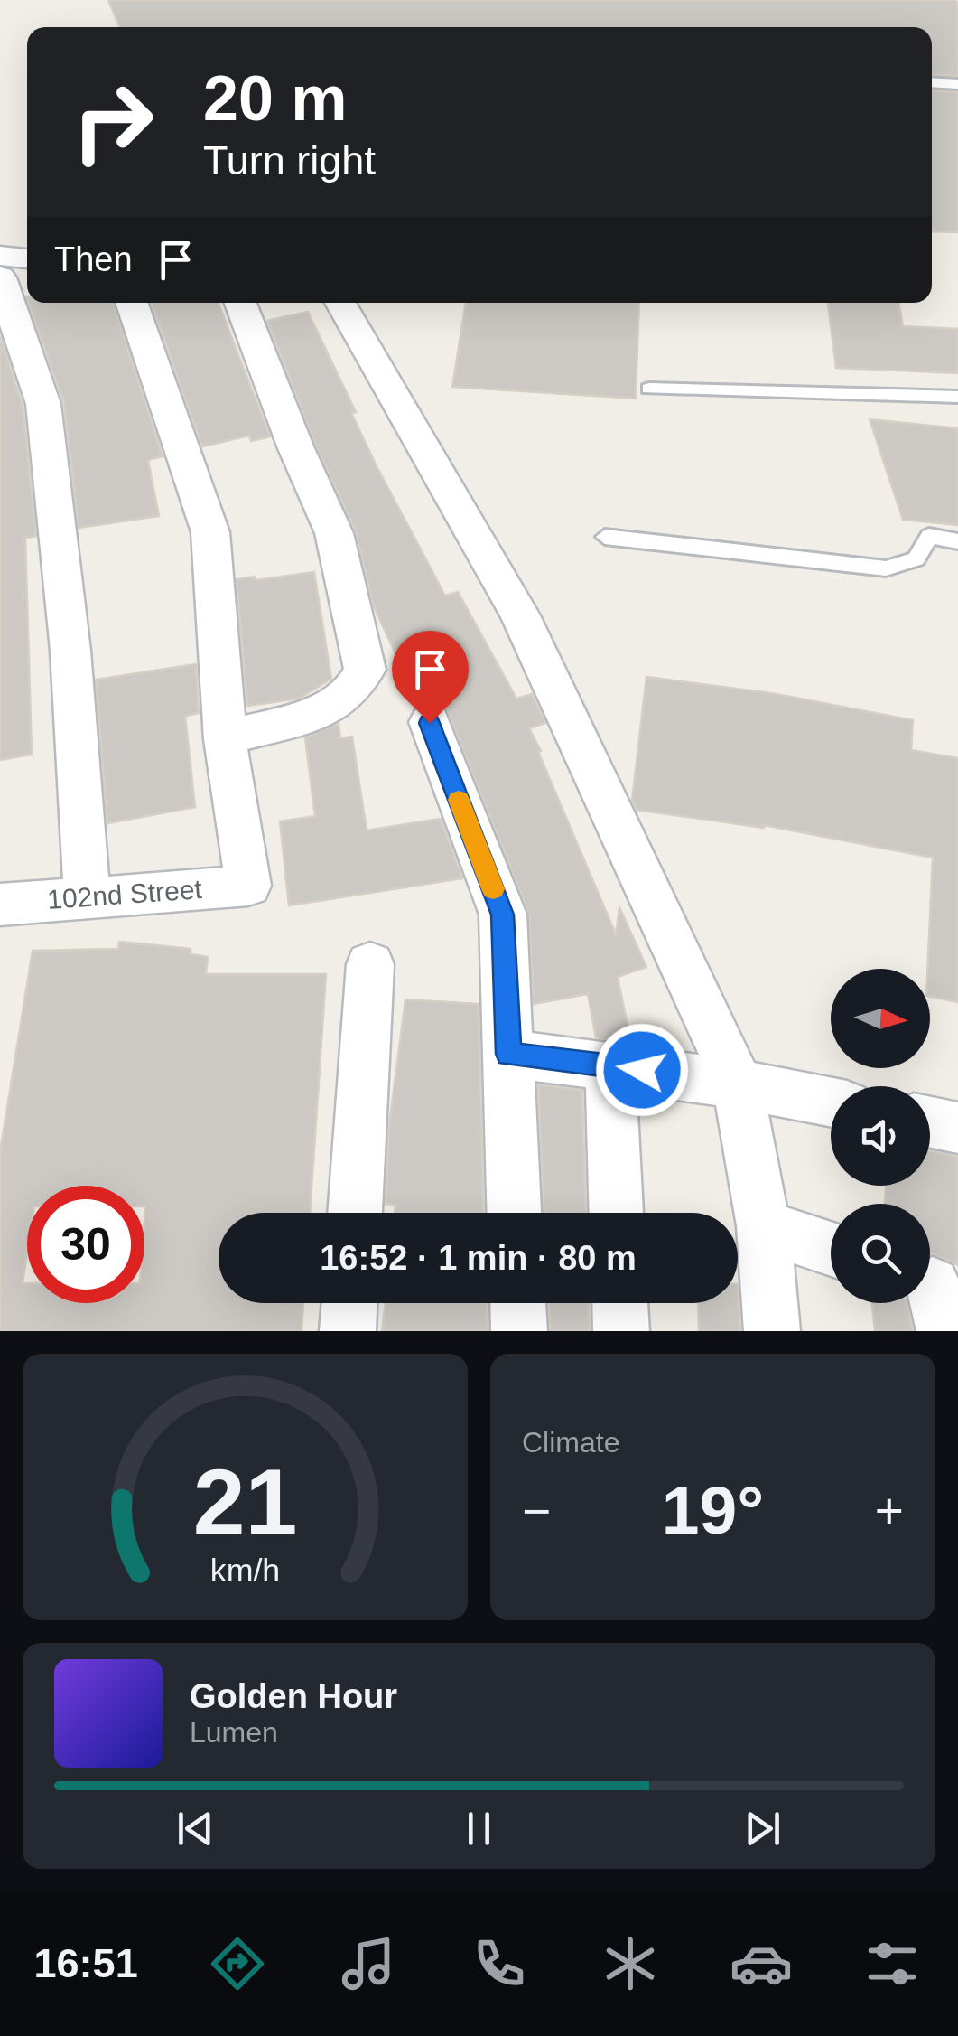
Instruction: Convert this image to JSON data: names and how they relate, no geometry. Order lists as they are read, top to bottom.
{
  "streets": {
    "street": ["102nd Street"]
  },
  "north": "right",
  "page": {
    "turn": ["20 m", "Turn right"],
    "then": "Then",
    "limit": "30",
    "trip": "16:52 · 1 min · 80 m",
    "tile": "Climate",
    "heat": ["−", "19°", "+"],
    "song": ["Golden Hour", "Lumen"],
    "tabs": "16:51",
    "gauge": ["21", "km/h"]
  }
}
